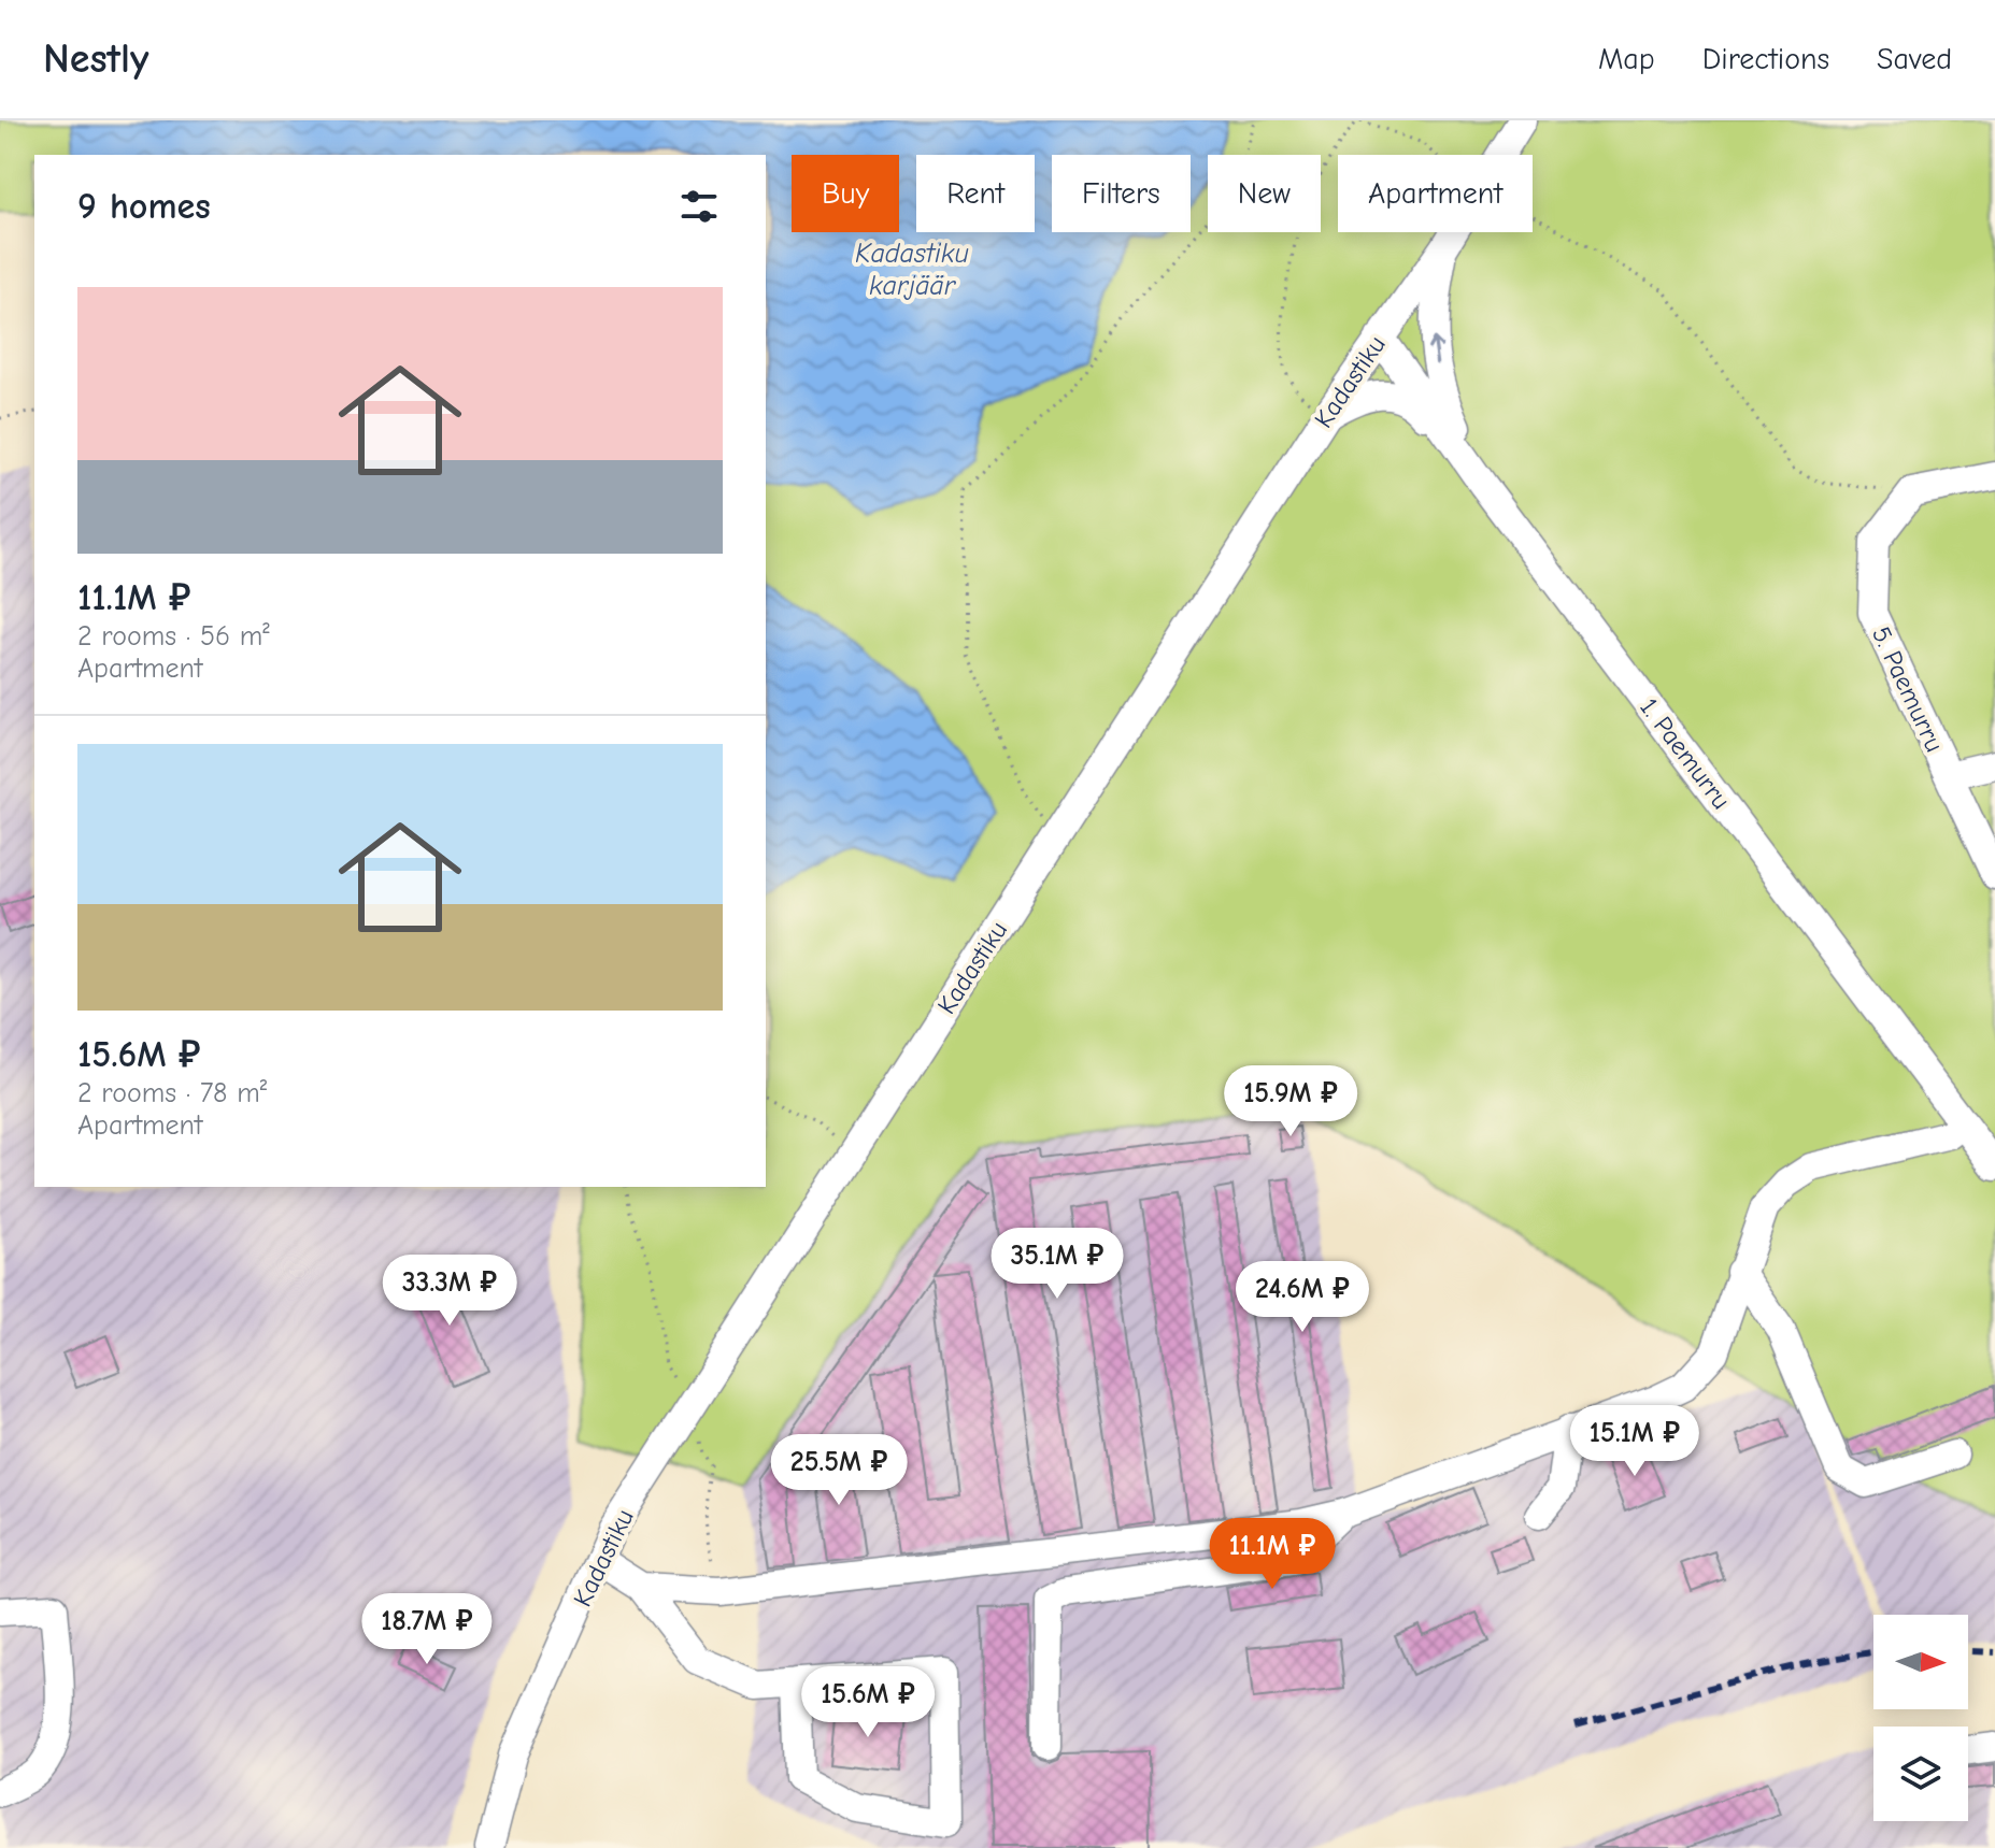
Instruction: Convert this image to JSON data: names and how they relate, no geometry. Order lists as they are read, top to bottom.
{
  "streets": {
    "street": ["Kadastiku", "5. Paemurru", "1. Paemurru"]
  },
  "crossings": [
    ["Kadastiku", "1. Paemurru"]
  ],
  "water": ["Kadastiku karjäär"],
  "north": "right",
  "page": {
    "header": "Nestly",
    "nav": ["Map", "Directions", "Saved"],
    "chip": [
      "Buy",
      "Rent",
      "Filters",
      "New",
      "Apartment"
    ],
    "heading": "9 homes",
    "list": [
      {
        "name": "11.1M ₽",
        "note": "2 rooms · 56 m² · Apartment"
      },
      {
        "name": "15.6M ₽",
        "note": "2 rooms · 78 m² · Apartment"
      }
    ],
    "price": [
      "15.9M ₽",
      "35.1M ₽",
      "33.3M ₽",
      "24.6M ₽",
      "15.1M ₽",
      "25.5M ₽",
      "11.1M ₽",
      "18.7M ₽",
      "15.6M ₽"
    ]
  }
}
